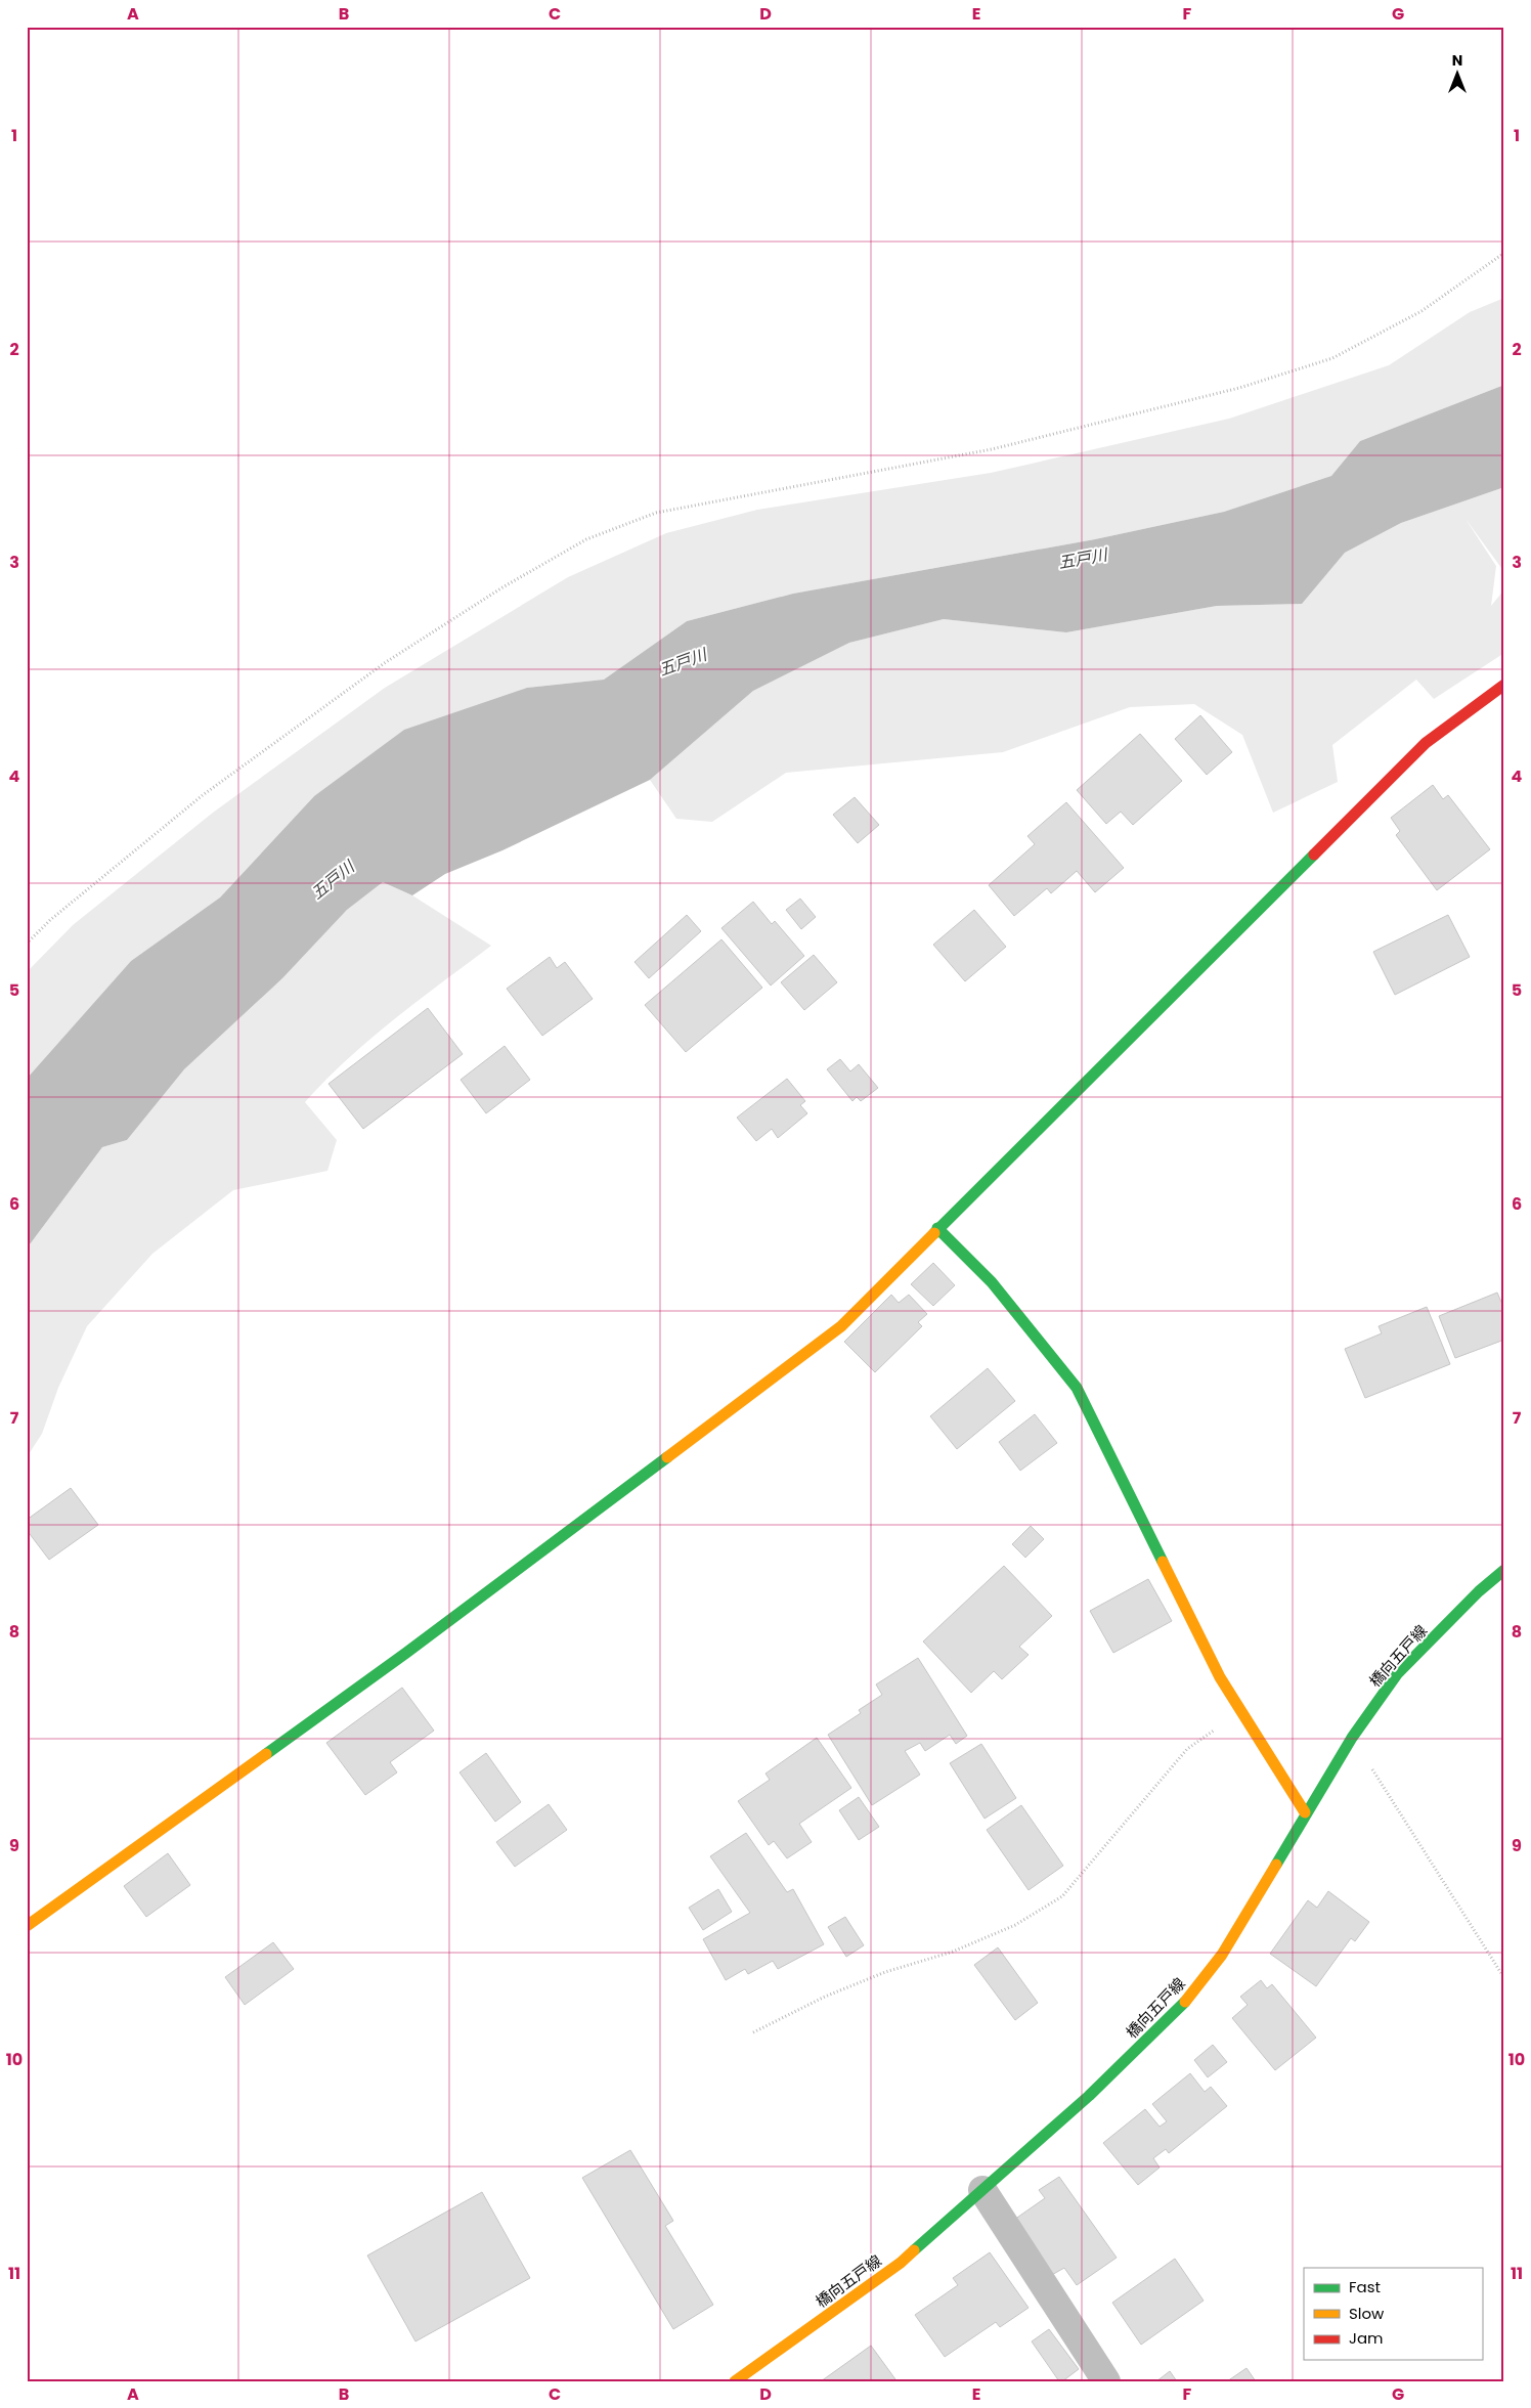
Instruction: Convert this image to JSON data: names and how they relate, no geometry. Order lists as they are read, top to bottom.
{
  "streets": {
    "street": ["橋向五戸線"]
  },
  "water": ["五戸川"],
  "legend": ["Fast", "Slow", "Jam"],
  "north": "top",
  "grid": {
    "columns": [
      "A",
      "B",
      "C",
      "D",
      "E",
      "F",
      "G"
    ],
    "rows": [
      "1",
      "2",
      "3",
      "4",
      "5",
      "6",
      "7",
      "8",
      "9",
      "10",
      "11"
    ]
  }
}
